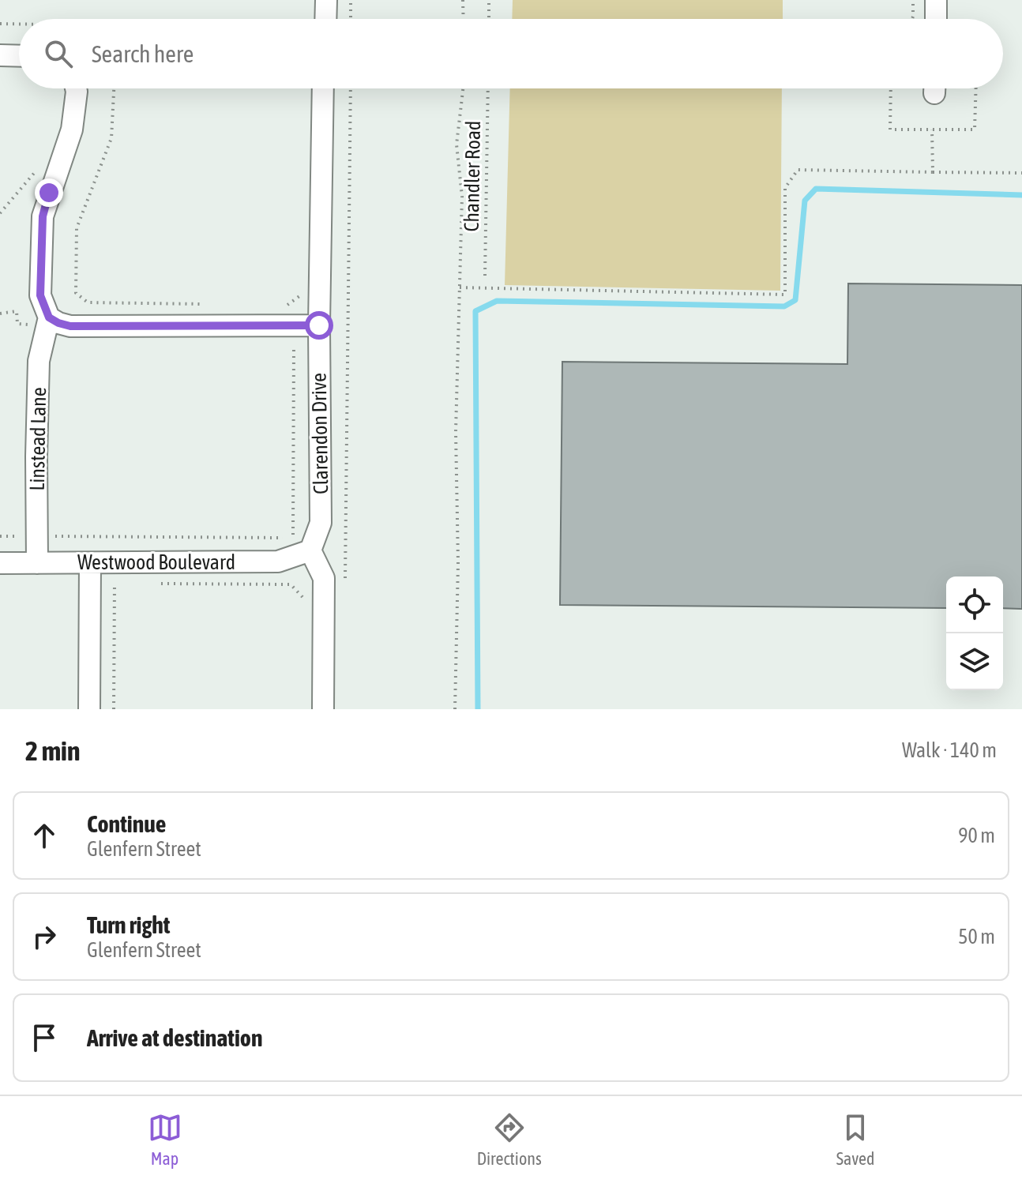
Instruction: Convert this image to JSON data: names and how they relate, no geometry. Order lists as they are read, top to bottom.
{
  "streets": {
    "street": ["Clarendon Drive", "Linstead Lane", "Westwood Boulevard"],
    "path": ["Chandler Road"]
  },
  "crossings": [
    ["Clarendon Drive", "Westwood Boulevard"],
    ["Linstead Lane", "Westwood Boulevard"]
  ],
  "page": {
    "search": "Search here",
    "heading": ["2 min", "Walk · 140 m"],
    "list": [
      ["Continue", "Glenfern Street", "90 m"],
      ["Turn right", "Glenfern Street", "50 m"],
      "Arrive at destination"
    ],
    "nav": ["Map", "Directions", "Saved"]
  }
}
